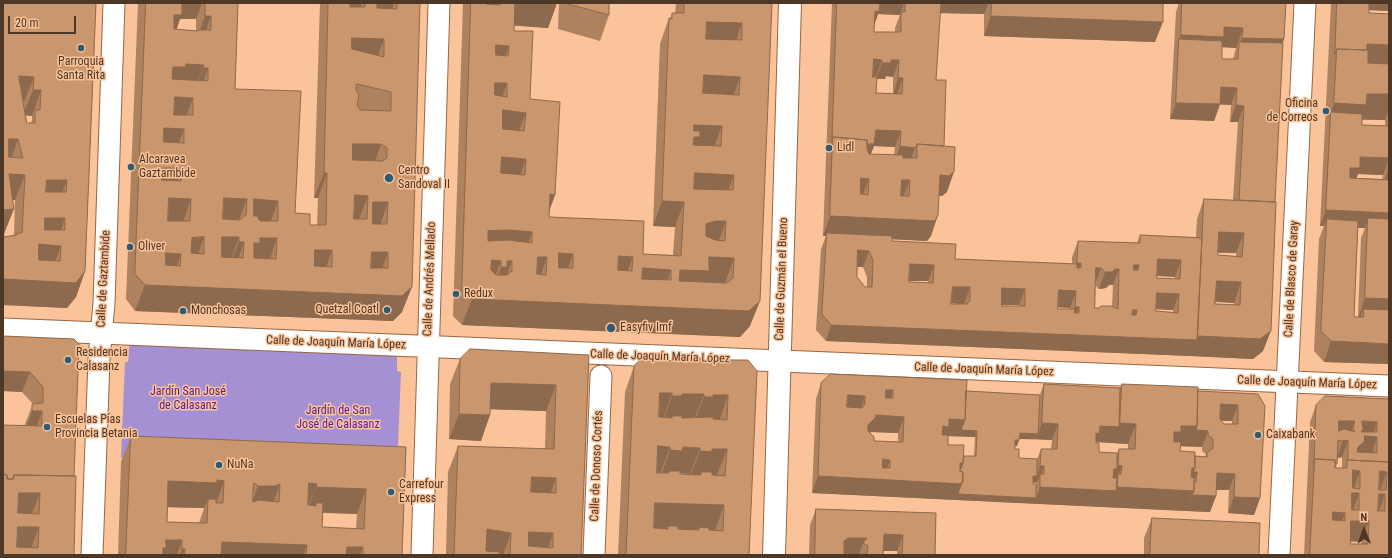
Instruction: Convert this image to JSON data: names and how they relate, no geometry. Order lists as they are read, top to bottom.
{
  "streets": {
    "street": [
      "Calle de Gaztambide",
      "Calle de Andrés Mellado",
      "Calle de Guzmán el Bueno",
      "Calle de Blasco de Garay",
      "Calle de Joaquín María López",
      "Calle de Donoso Cortés"
    ]
  },
  "crossings": [
    ["Calle de Gaztambide", "Calle de Joaquín María López"],
    ["Calle de Andrés Mellado", "Calle de Joaquín María López"],
    ["Calle de Guzmán el Bueno", "Calle de Joaquín María López"],
    ["Calle de Blasco de Garay", "Calle de Joaquín María López"]
  ],
  "parks": ["Jardín San José de Calasanz", "Jardín de San José de Calasanz"],
  "places": [
    "Parroquia Santa Rita",
    "Oficina de Correos",
    "Lidl",
    "Alcaravea Gaztambide",
    "Centro Sandoval II",
    "Oliver",
    "Redux",
    "Quetzal Coatl",
    "Monchosas",
    "Easyfiv Imf",
    "Residencia Calasanz",
    "Escuelas Pías Provincia Betania",
    "Caixabank",
    "NuNa",
    "Carrefour Express"
  ],
  "scale_bar": "20 m",
  "north": "top"
}
